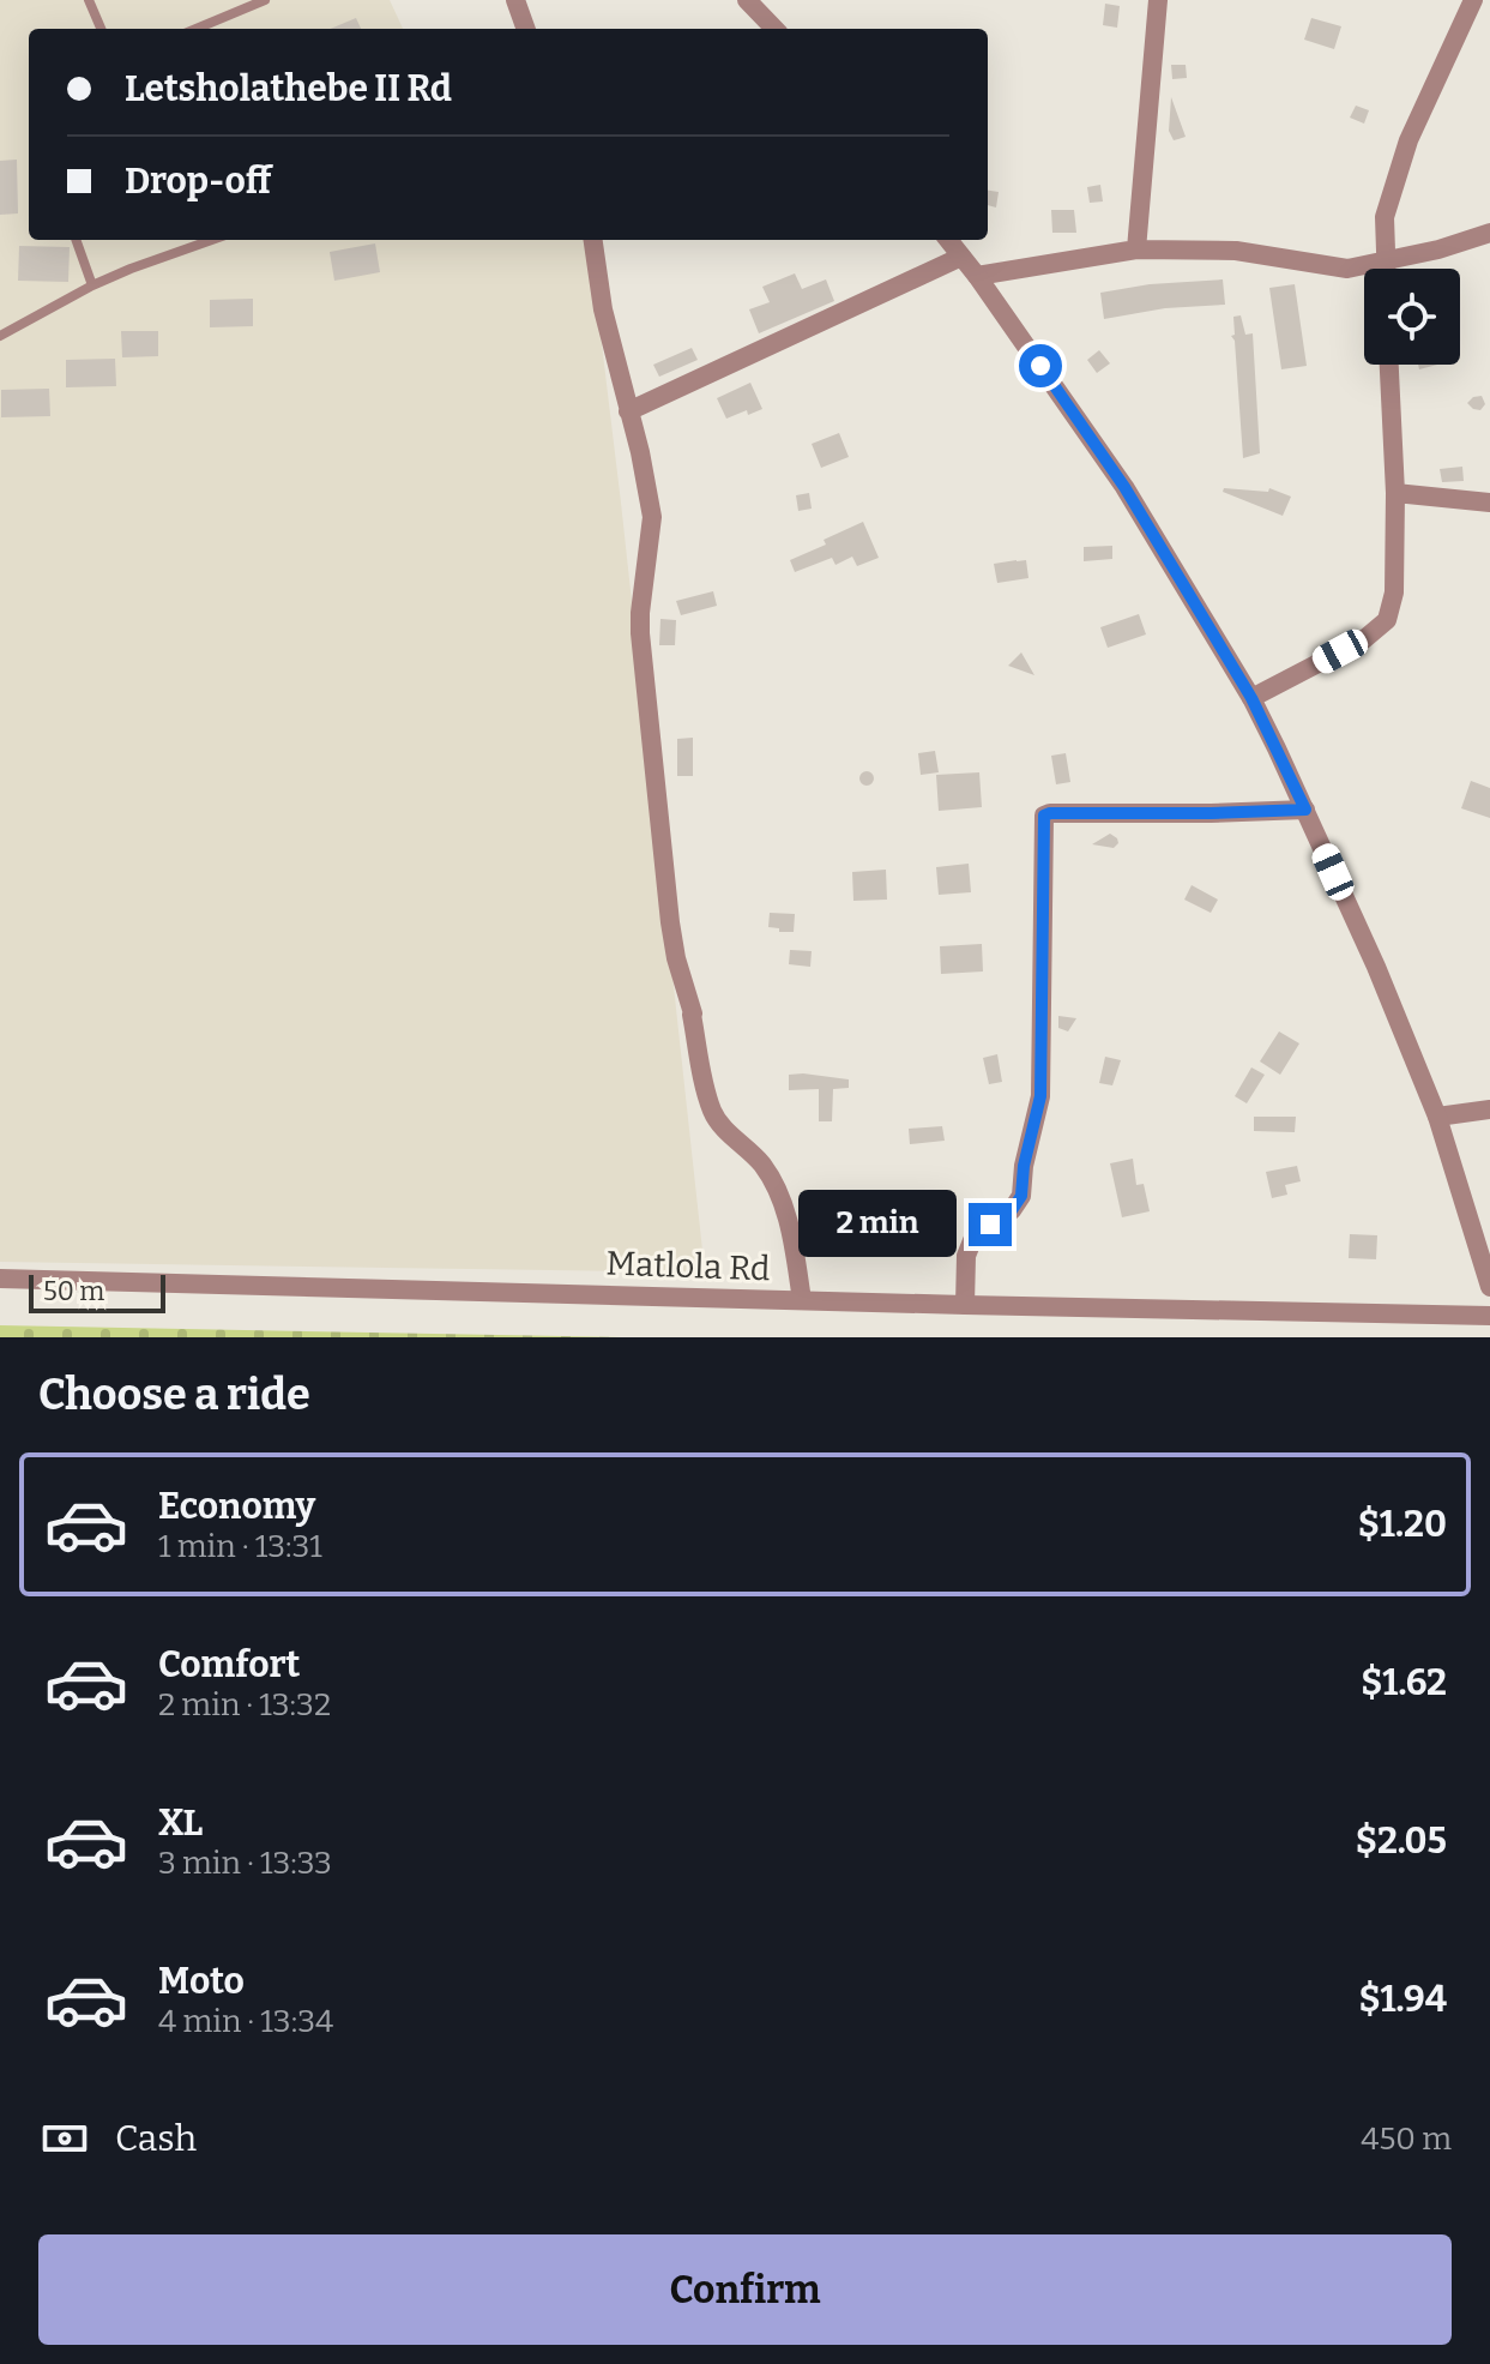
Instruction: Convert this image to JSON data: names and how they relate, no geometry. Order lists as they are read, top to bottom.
{
  "streets": {
    "street": ["Matlola Rd"]
  },
  "scale_bar": "50 m",
  "page": {
    "banner": ["Letsholathebe II Rd", "Drop-off"],
    "bubble": "2 min",
    "scale": "50 m",
    "heading": "Choose a ride",
    "list": [
      {
        "name": "Economy",
        "note": "1 min · 13:31",
        "value": "$1.20"
      },
      {
        "name": "Comfort",
        "note": "2 min · 13:32",
        "value": "$1.62"
      },
      {
        "name": "XL",
        "note": "3 min · 13:33",
        "value": "$2.05"
      },
      {
        "name": "Moto",
        "note": "4 min · 13:34",
        "value": "$1.94"
      }
    ],
    "pay": ["Cash", "450 m"],
    "buttons": "Confirm"
  }
}
